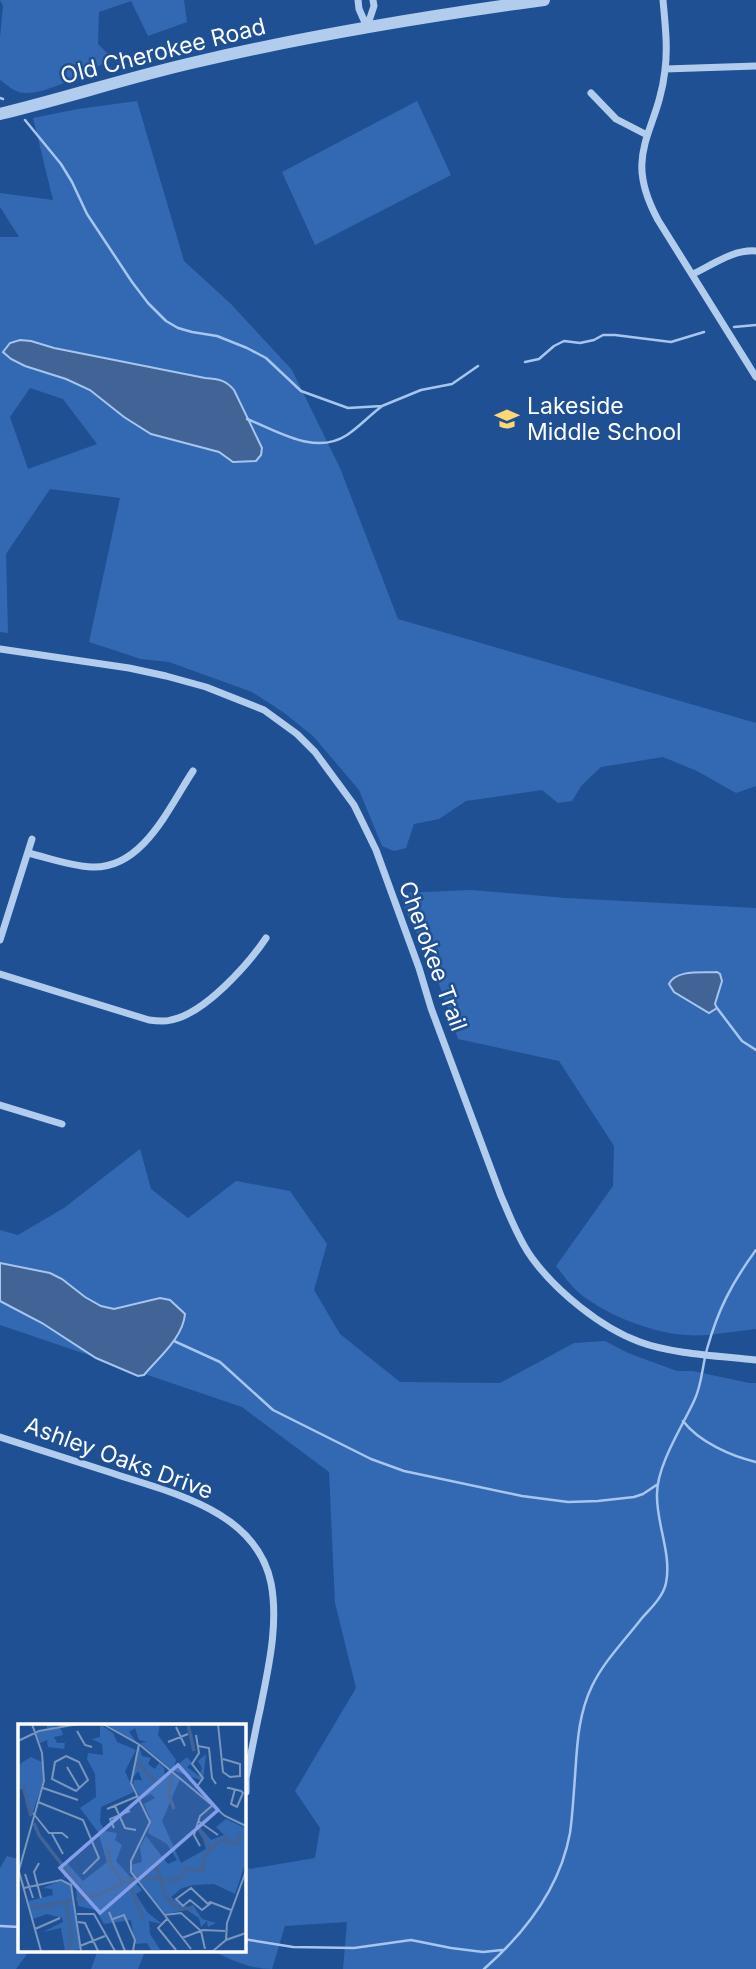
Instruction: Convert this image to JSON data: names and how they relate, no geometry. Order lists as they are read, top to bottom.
{
  "streets": {
    "street": ["Old Cherokee Road", "Cherokee Trail", "Ashley Oaks Drive"]
  },
  "places": {
    "school or university": ["Lakeside Middle School"]
  }
}
